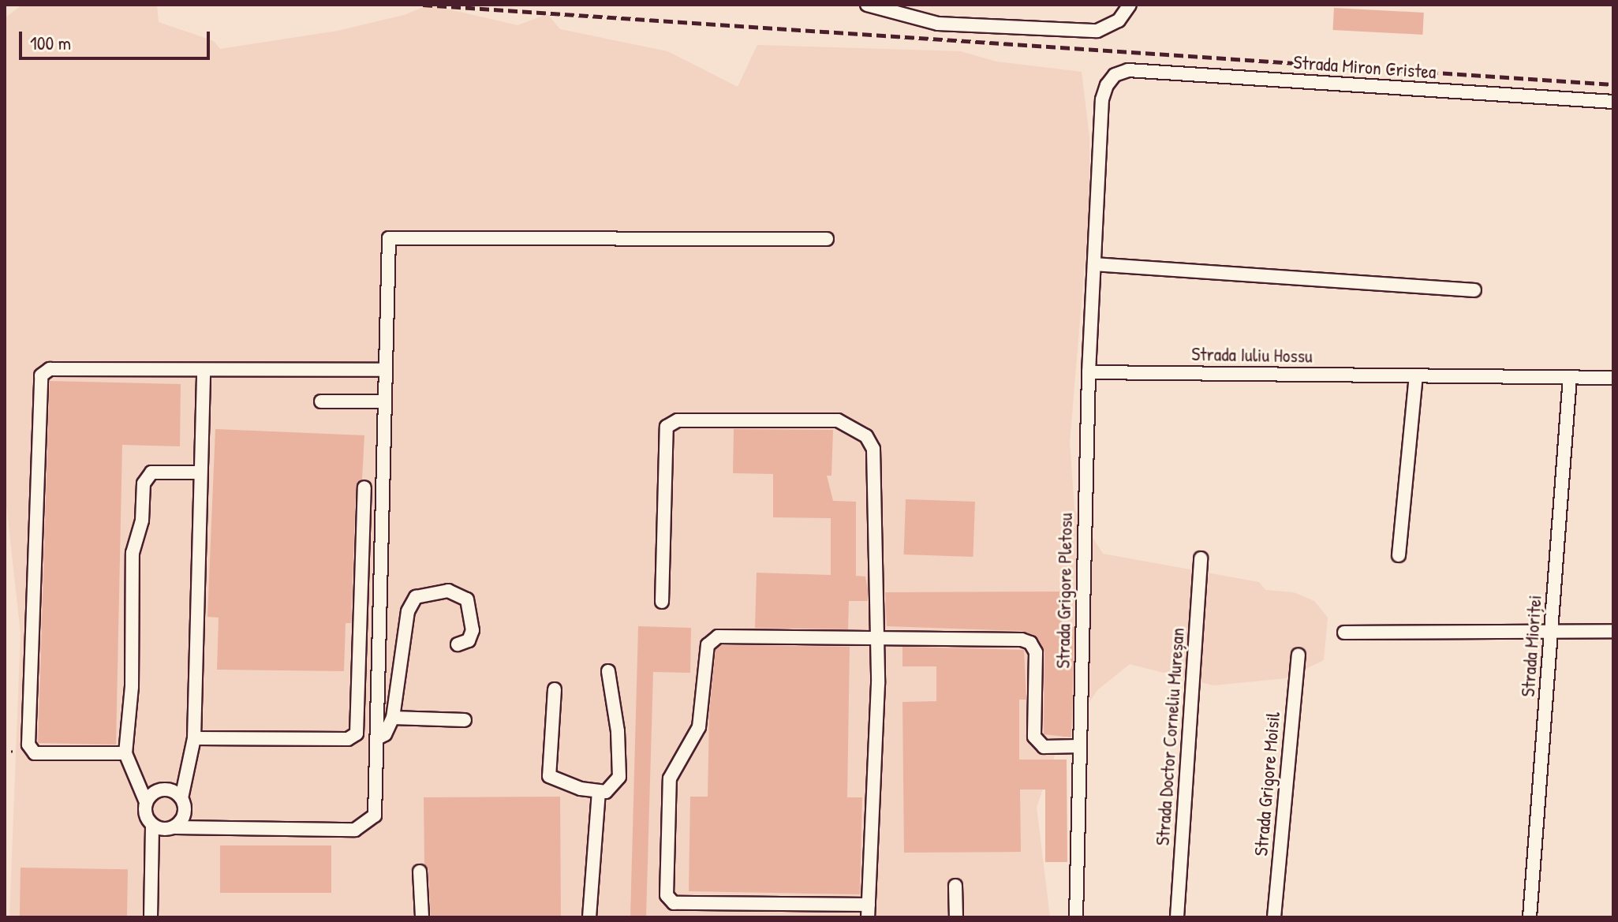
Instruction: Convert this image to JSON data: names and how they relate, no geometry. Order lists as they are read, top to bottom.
{
  "streets": {
    "street": [
      "Strada Miron Cristea",
      "Strada Iuliu Hossu",
      "Strada Grigore Pletosu",
      "Strada Mioriței",
      "Strada Doctor Corneliu Mureșan",
      "Strada Grigore Moisil"
    ]
  },
  "crossings": [
    ["Strada Miron Cristea", "Strada Grigore Pletosu"],
    ["Strada Iuliu Hossu", "Strada Grigore Pletosu"],
    ["Strada Iuliu Hossu", "Strada Mioriței"]
  ],
  "scale_bar": "100 m"
}
